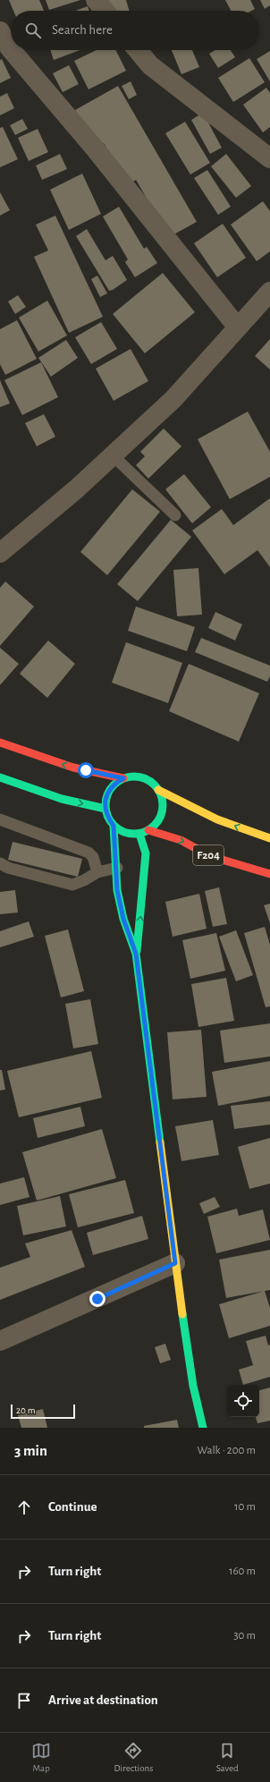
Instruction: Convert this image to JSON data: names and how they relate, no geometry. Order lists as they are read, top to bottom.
{
  "streets": {
    "street": ["F204"]
  },
  "scale_bar": "20 m",
  "page": {
    "search": "Search here",
    "scale": "20 m",
    "heading": ["3 min", "Walk · 200 m"],
    "list": [
      ["Continue", "10 m"],
      ["Turn right", "160 m"],
      ["Turn right", "30 m"],
      "Arrive at destination"
    ],
    "nav": ["Map", "Directions", "Saved"]
  }
}
